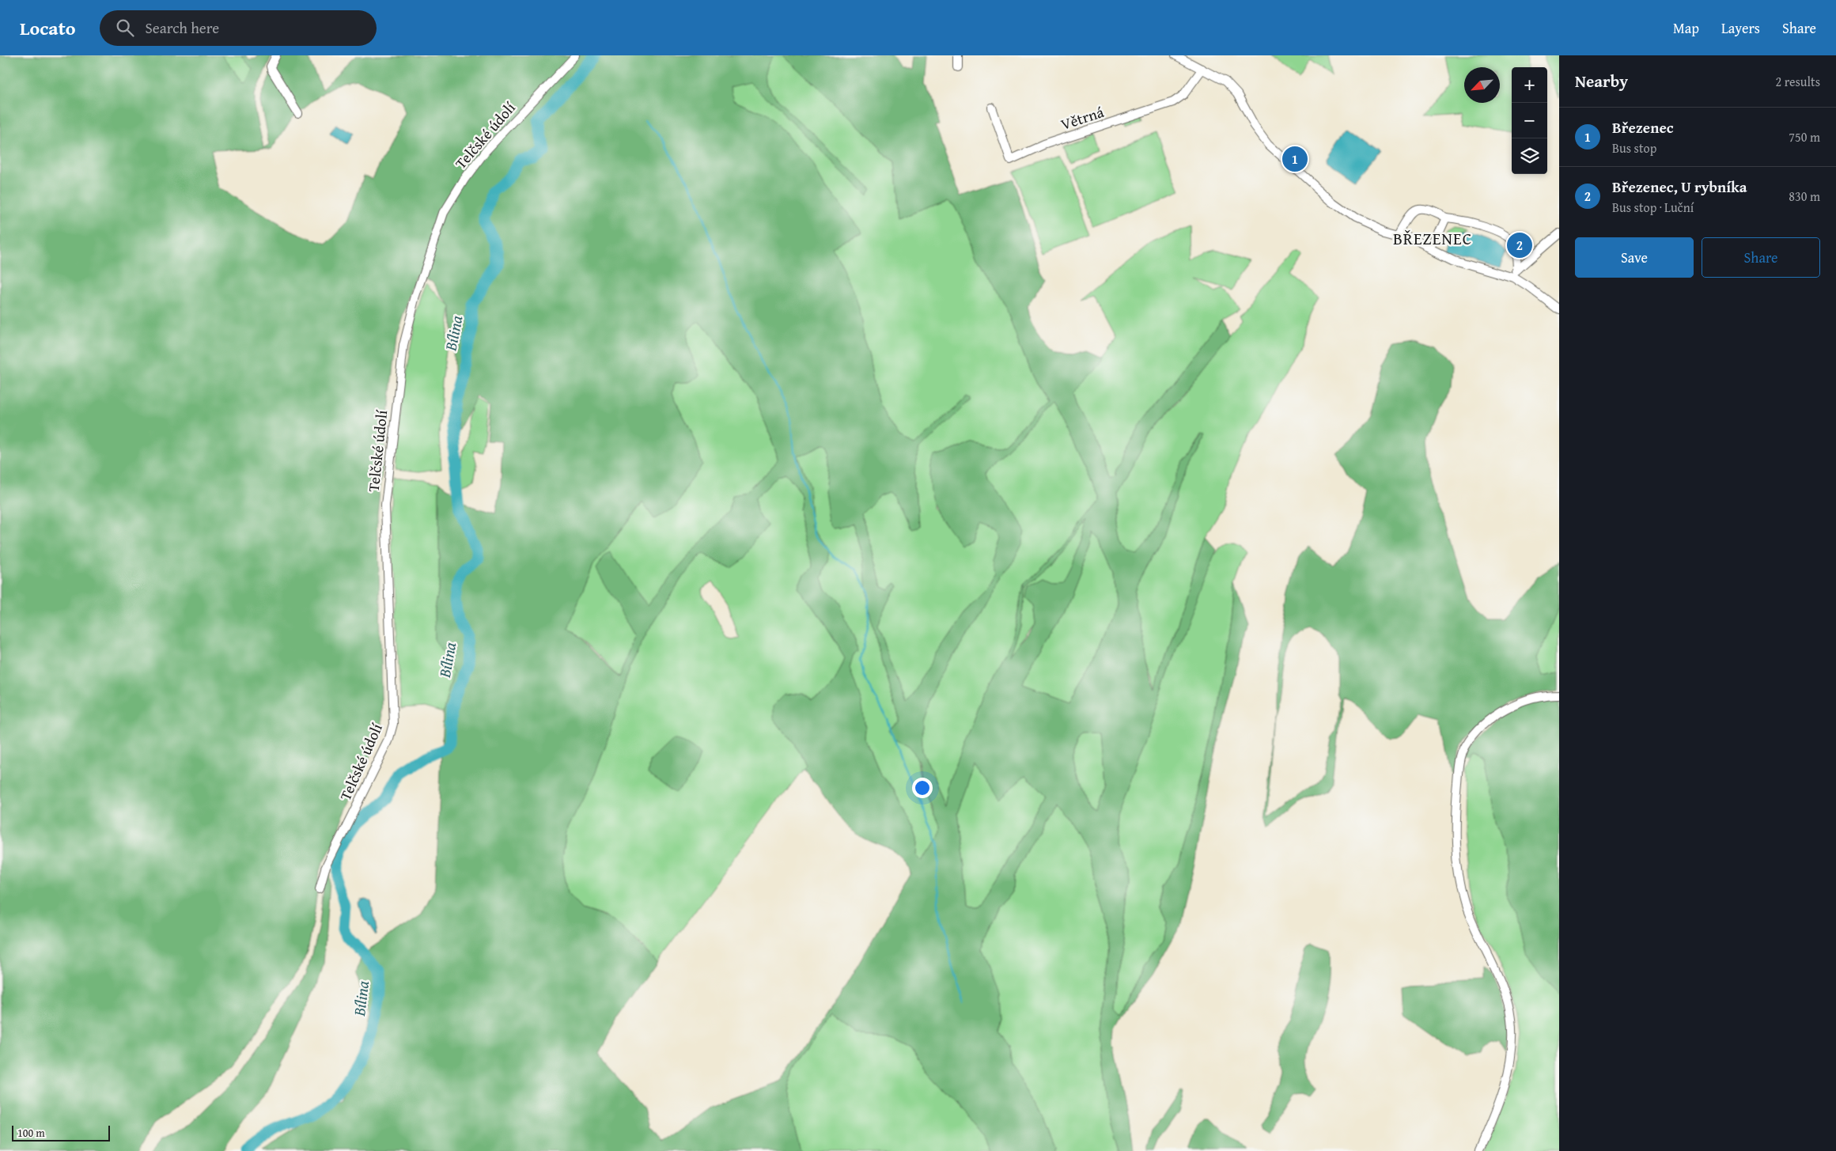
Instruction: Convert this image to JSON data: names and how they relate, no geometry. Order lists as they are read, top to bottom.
{
  "streets": {
    "street": ["Větrná", "Telčské údolí"]
  },
  "districts": ["BŘEZENEC"],
  "water": ["Bílina"],
  "scale_bar": "100 m",
  "north": "bottom left",
  "page": {
    "header": "Locato",
    "search": "Search here",
    "nav": ["Map", "Layers", "Share"],
    "heading": ["Nearby", "2 results"],
    "map_buttons": ["+", "−"],
    "list": [
      {
        "mark": "1",
        "name": "Březenec",
        "note": "Bus stop",
        "value": "750 m"
      },
      {
        "mark": "2",
        "name": "Březenec, U rybníka",
        "note": "Bus stop · Luční",
        "value": "830 m"
      }
    ],
    "pins": ["1", "2"],
    "buttons": ["Save", "Share"],
    "scale": "100 m"
  }
}
